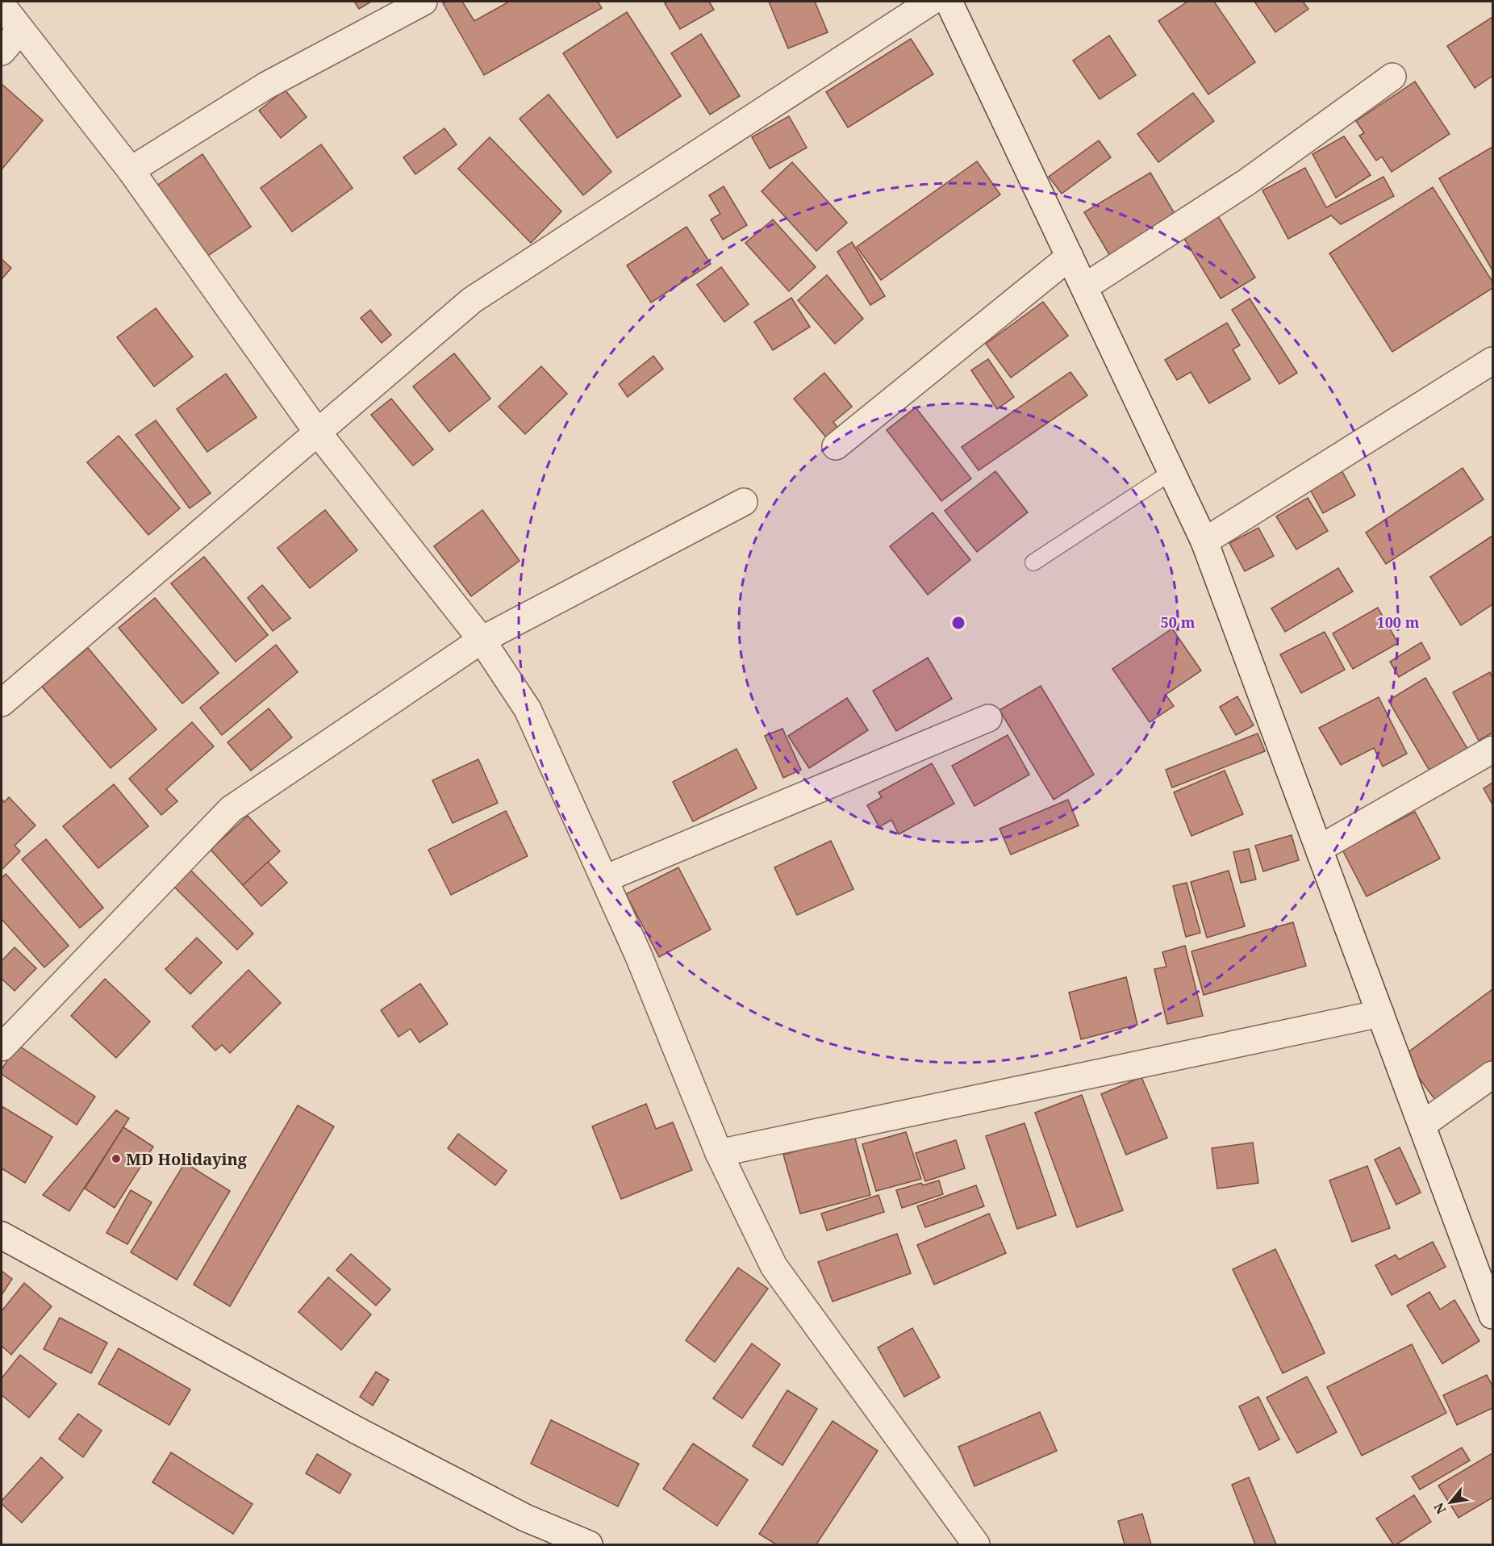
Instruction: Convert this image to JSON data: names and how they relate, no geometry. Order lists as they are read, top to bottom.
{
  "places": ["MD Holidaying"],
  "north": "bottom left",
  "rings": ["50 m", "100 m"]
}
